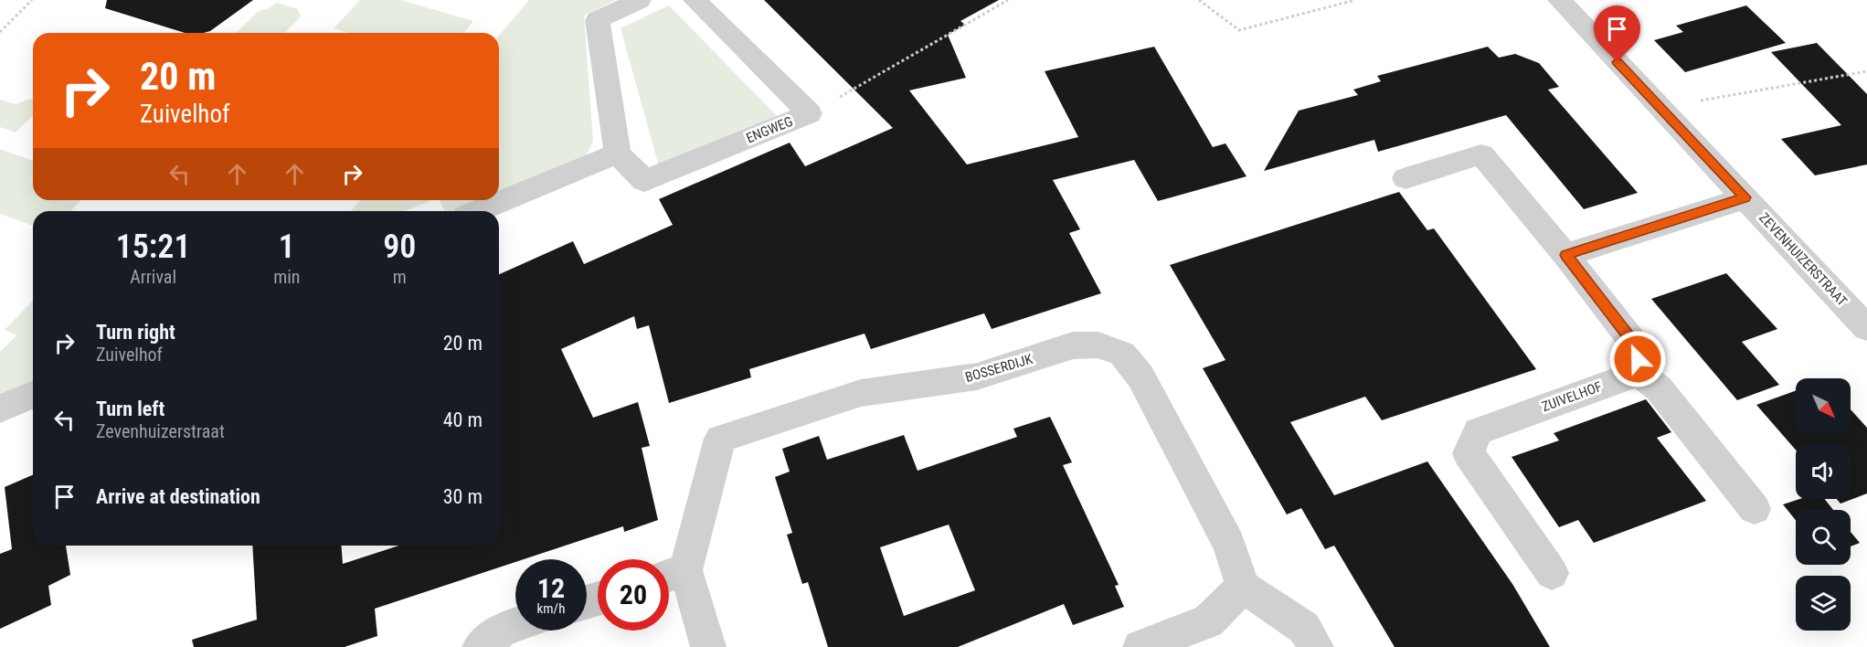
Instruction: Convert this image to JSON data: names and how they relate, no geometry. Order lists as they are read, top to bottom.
{
  "streets": {
    "street": [
      "ENGWEG",
      "ZEVENHUIZERSTRAAT",
      "BOSSERDIJK",
      "ZUIVELHOF"
    ]
  },
  "north": "bottom right",
  "page": {
    "turn": ["20 m", "Zuivelhof"],
    "eta": [
      "15:21",
      "Arrival",
      "1",
      "min",
      "90",
      "m"
    ],
    "list": [
      {
        "name": "Turn right",
        "note": "Zuivelhof",
        "value": "20 m"
      },
      {
        "name": "Turn left",
        "note": "Zevenhuizerstraat",
        "value": "40 m"
      },
      {
        "name": "Arrive at destination",
        "value": "30 m"
      }
    ],
    "speed": "12 km/h",
    "limit": "20"
  }
}
